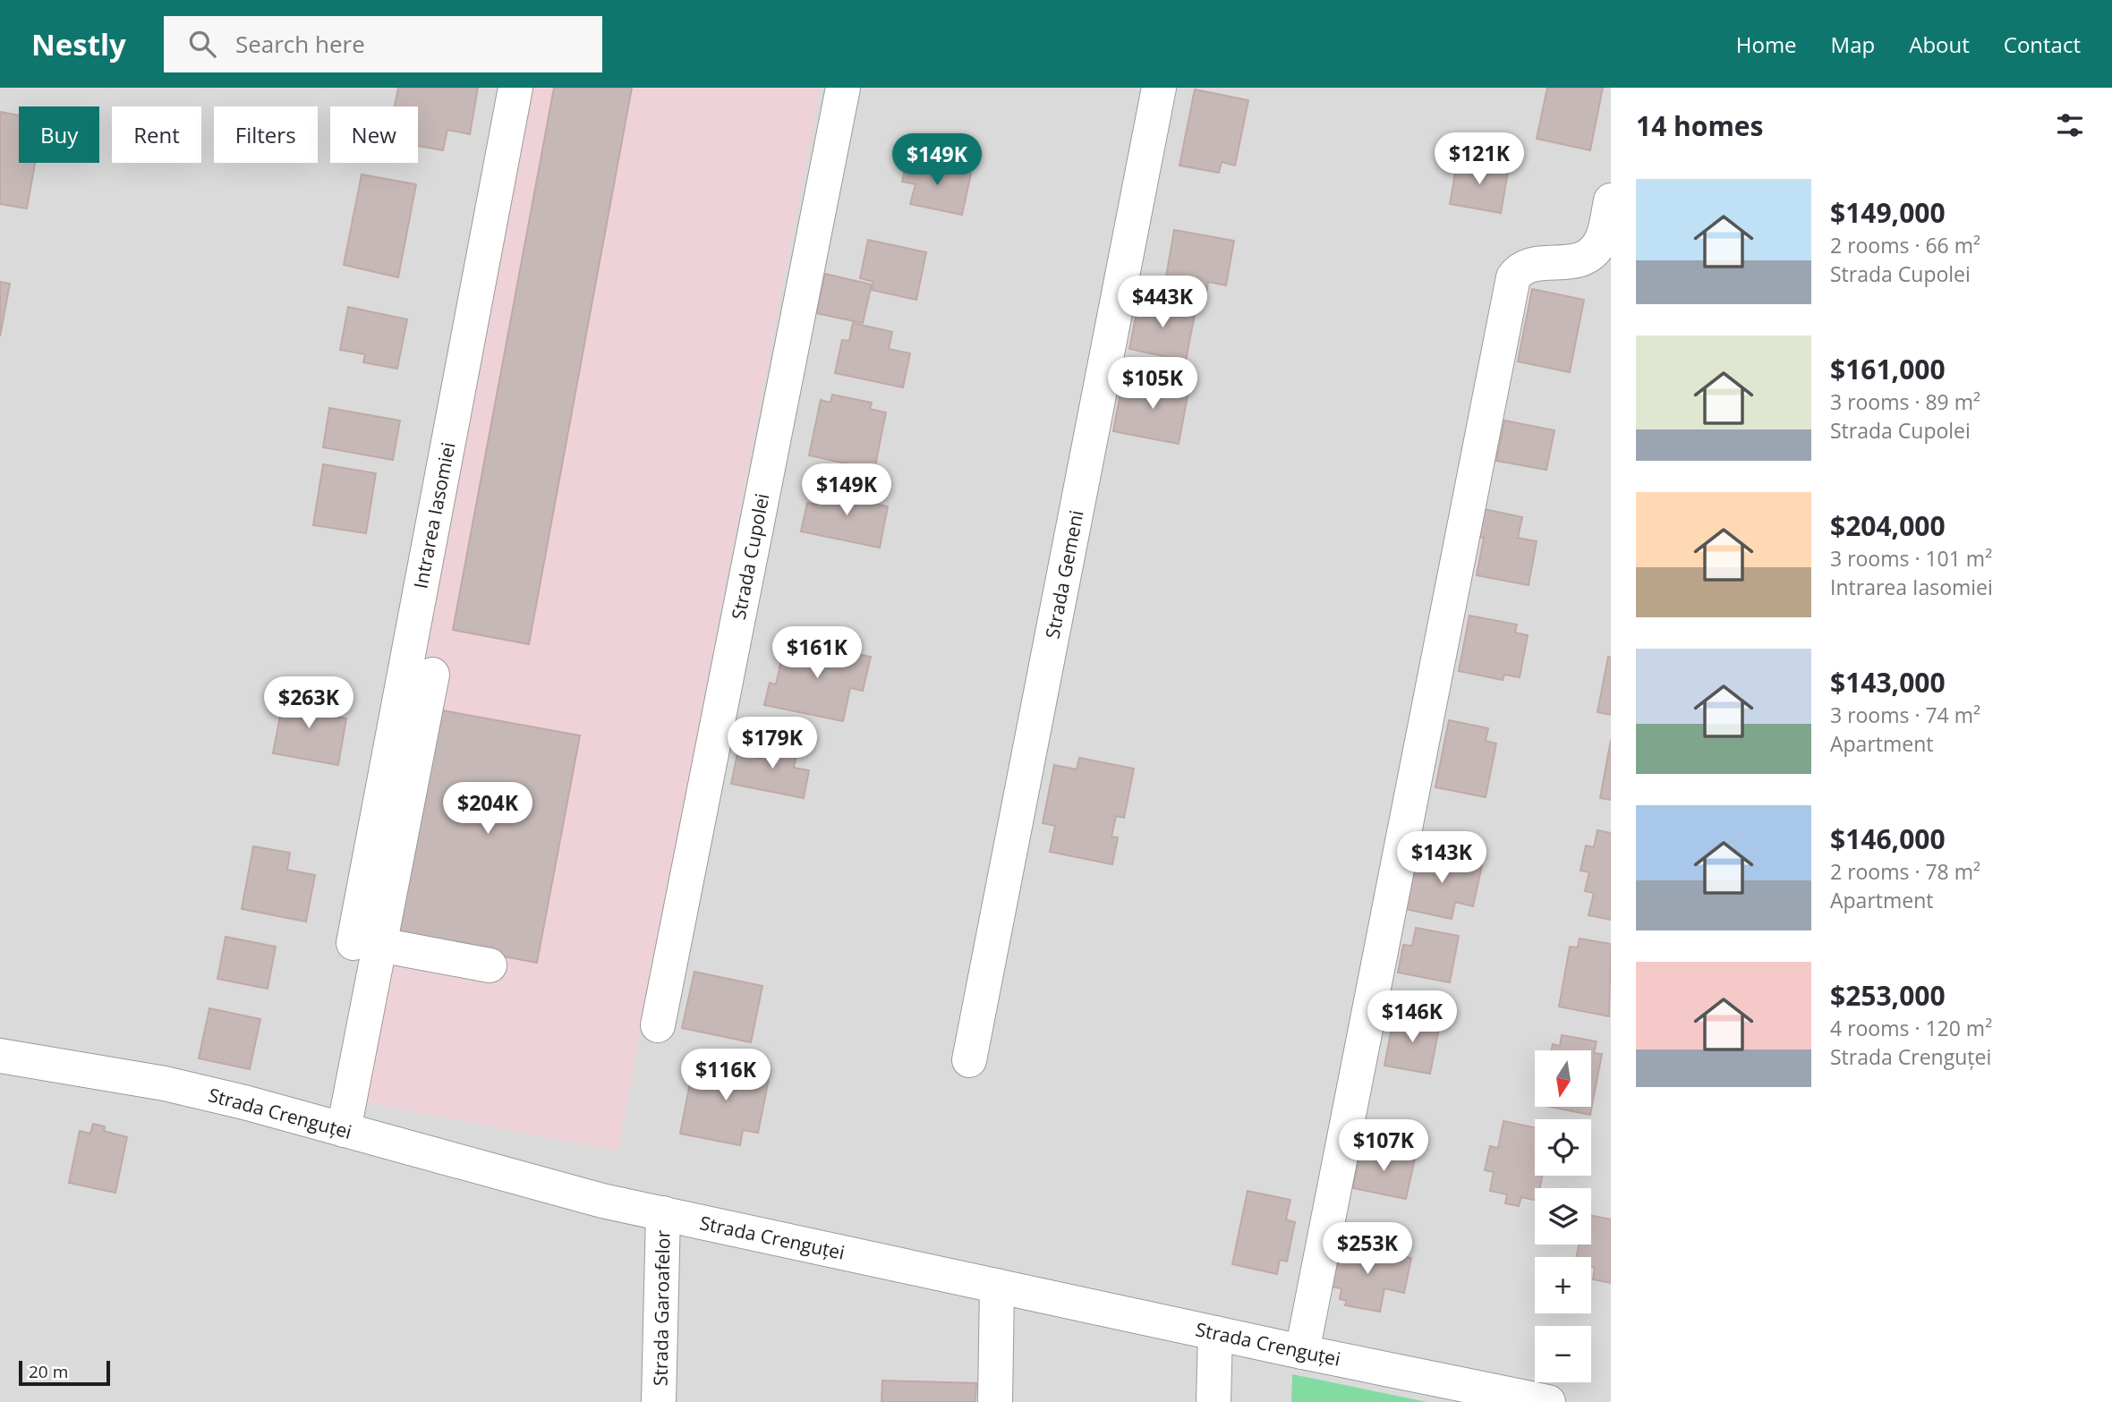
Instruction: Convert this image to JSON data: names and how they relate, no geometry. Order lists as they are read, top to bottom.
{
  "streets": {
    "street": [
      "Intrarea Iasomiei",
      "Strada Cupolei",
      "Strada Gemeni",
      "Strada Crenguței",
      "Strada Garoafelor"
    ]
  },
  "crossings": [
    ["Strada Crenguței", "Strada Garoafelor"]
  ],
  "scale_bar": "20 m",
  "north": "bottom",
  "page": {
    "header": "Nestly",
    "search": "Search here",
    "nav": [
      "Home",
      "Map",
      "About",
      "Contact"
    ],
    "heading": "14 homes",
    "chip": [
      "Buy",
      "Rent",
      "Filters",
      "New"
    ],
    "price": [
      "$121K",
      "$149K",
      "$443K",
      "$105K",
      "$149K",
      "$161K",
      "$263K",
      "$179K",
      "$204K",
      "$143K",
      "$146K",
      "$116K",
      "$107K",
      "$253K"
    ],
    "list": [
      {
        "name": "$149,000",
        "note": "2 rooms · 66 m² · Strada Cupolei"
      },
      {
        "name": "$161,000",
        "note": "3 rooms · 89 m² · Strada Cupolei"
      },
      {
        "name": "$204,000",
        "note": "3 rooms · 101 m² · Intrarea Iasomiei"
      },
      {
        "name": "$143,000",
        "note": "3 rooms · 74 m² · Apartment"
      },
      {
        "name": "$146,000",
        "note": "2 rooms · 78 m² · Apartment"
      },
      {
        "name": "$253,000",
        "note": "4 rooms · 120 m² · Strada Crenguței"
      }
    ],
    "map_buttons": ["+", "−"],
    "scale": "20 m"
  }
}
